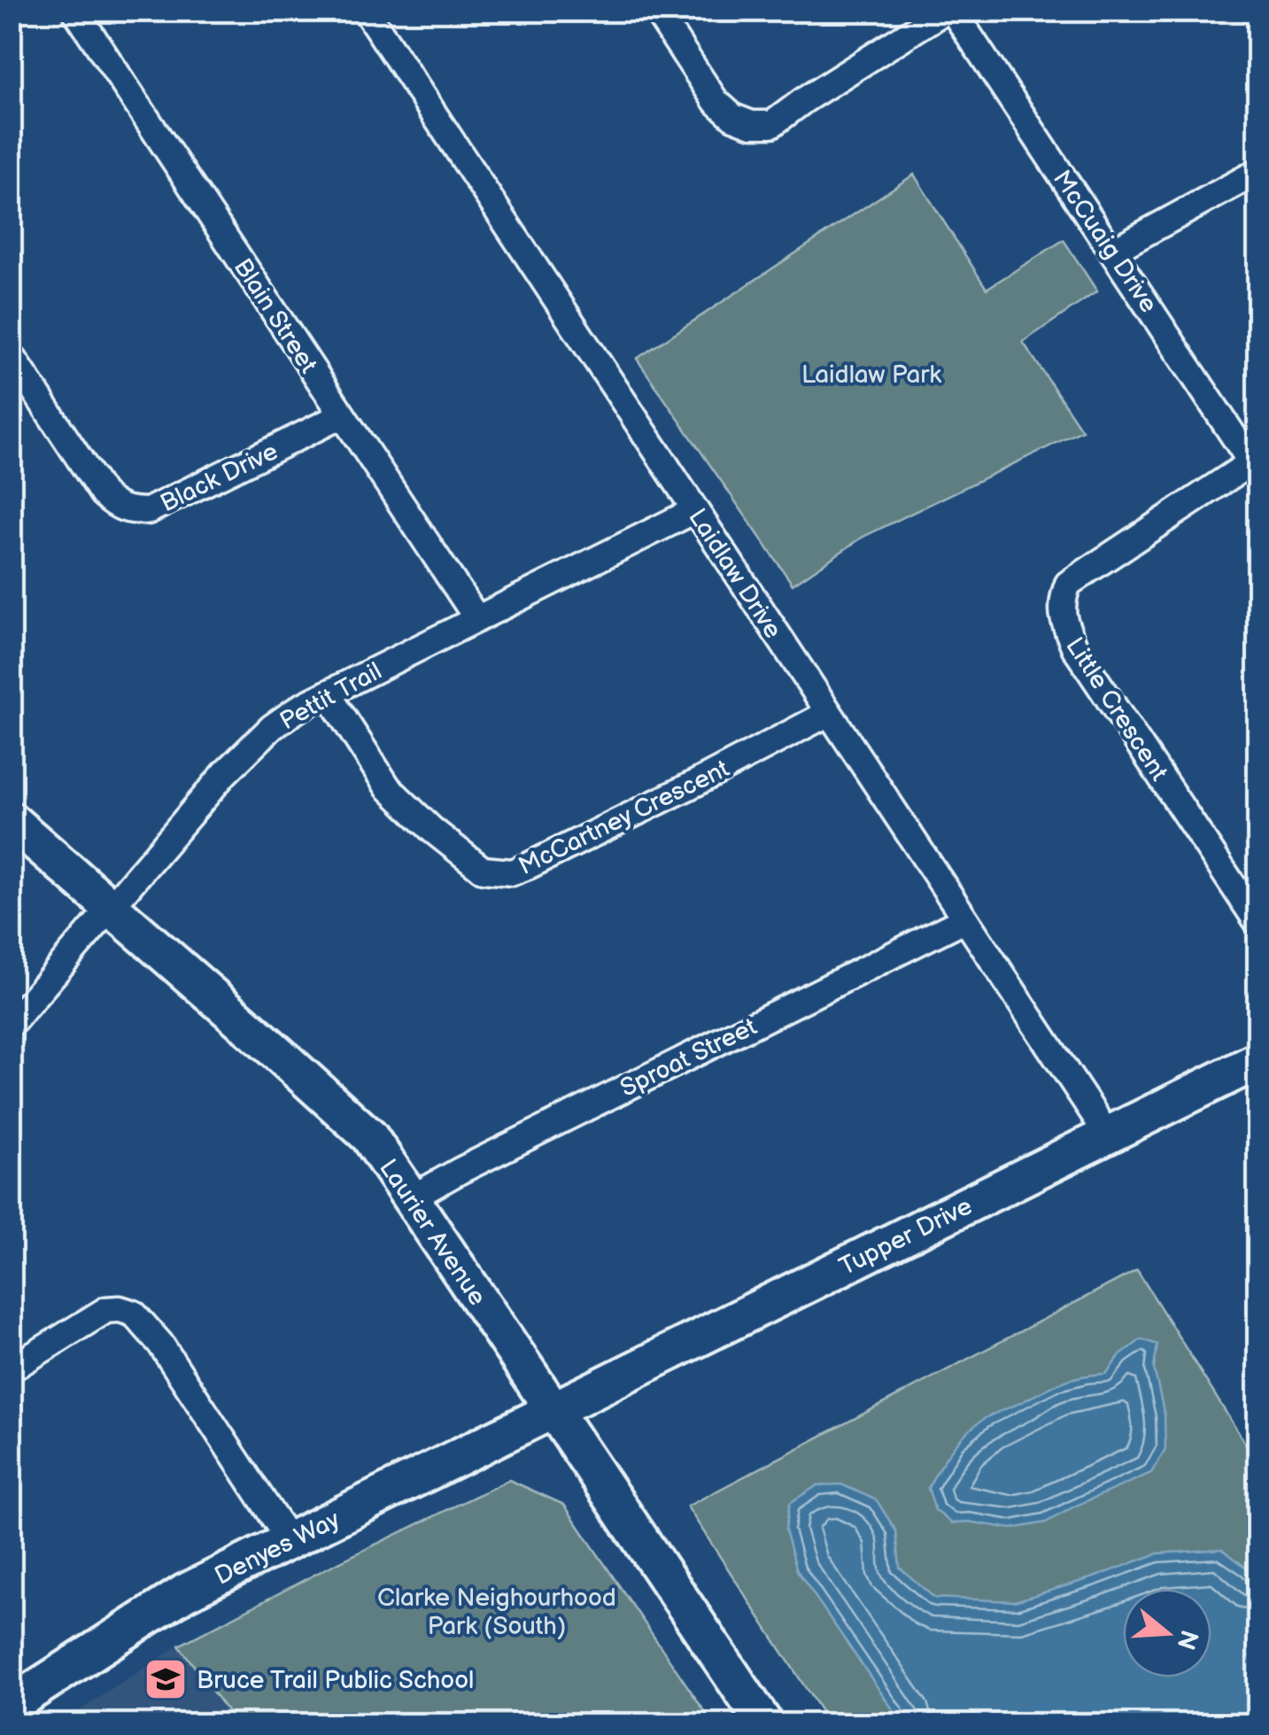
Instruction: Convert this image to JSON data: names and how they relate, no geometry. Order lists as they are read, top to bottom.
{
  "streets": {
    "street": [
      "McCuaig Drive",
      "Blain Street",
      "Black Drive",
      "Laidlaw Drive",
      "Pettit Trail",
      "Little Crescent",
      "McCartney Crescent",
      "Sproat Street",
      "Laurier Avenue",
      "Tupper Drive",
      "Denyes Way"
    ]
  },
  "crossings": [
    ["McCuaig Drive", "Little Crescent"],
    ["Blain Street", "Black Drive"],
    ["Blain Street", "Pettit Trail"],
    ["Laidlaw Drive", "Pettit Trail"],
    ["Laidlaw Drive", "McCartney Crescent"],
    ["Laidlaw Drive", "Sproat Street"],
    ["Laidlaw Drive", "Tupper Drive"],
    ["Pettit Trail", "McCartney Crescent"],
    ["Pettit Trail", "Laurier Avenue"],
    ["Sproat Street", "Laurier Avenue"],
    ["Laurier Avenue", "Tupper Drive"],
    ["Laurier Avenue", "Denyes Way"],
    ["Tupper Drive", "Denyes Way"]
  ],
  "parks": ["Laidlaw Park", "Clarke Neighourhood Park (South)"],
  "places": {
    "school or university": ["Bruce Trail Public School"]
  },
  "north": "right"
}
